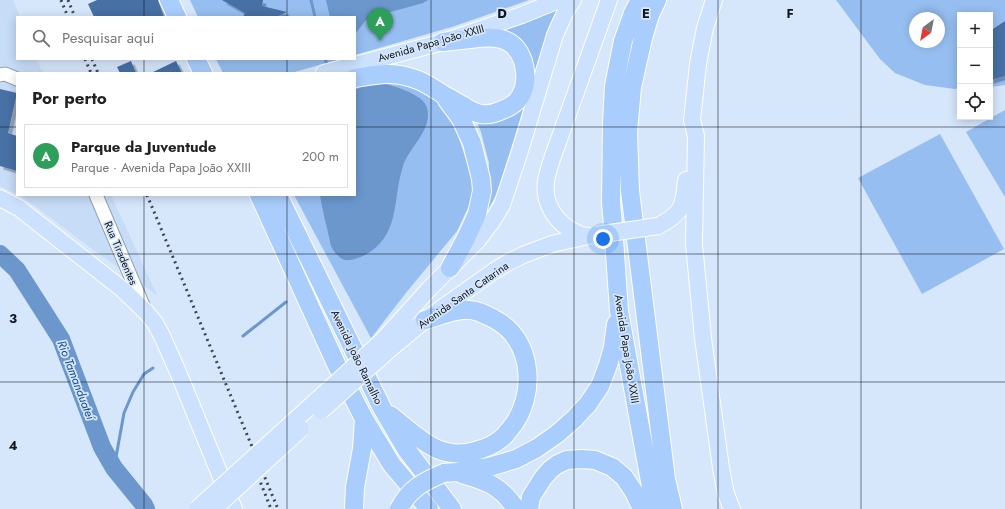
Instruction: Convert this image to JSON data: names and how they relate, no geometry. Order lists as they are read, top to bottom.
{
  "streets": {
    "highway": ["Avenida Papa João XXIII", "Avenida João Ramalho"],
    "main road": ["Avenida Santa Catarina"],
    "street": ["Rua Tiradentes"]
  },
  "water": ["Rio Tamanduateí"],
  "north": "bottom left",
  "page": {
    "pins": "A",
    "map_buttons": ["+", "−"],
    "search": "Pesquisar aqui",
    "heading": "Por perto",
    "list": [
      {
        "mark": "A",
        "name": "Parque da Juventude",
        "note": "Parque · Avenida Papa João XXIII",
        "value": "200 m"
      }
    ]
  },
  "grid": {
    "columns": ["D", "E", "F"],
    "rows": ["3", "4"]
  }
}
